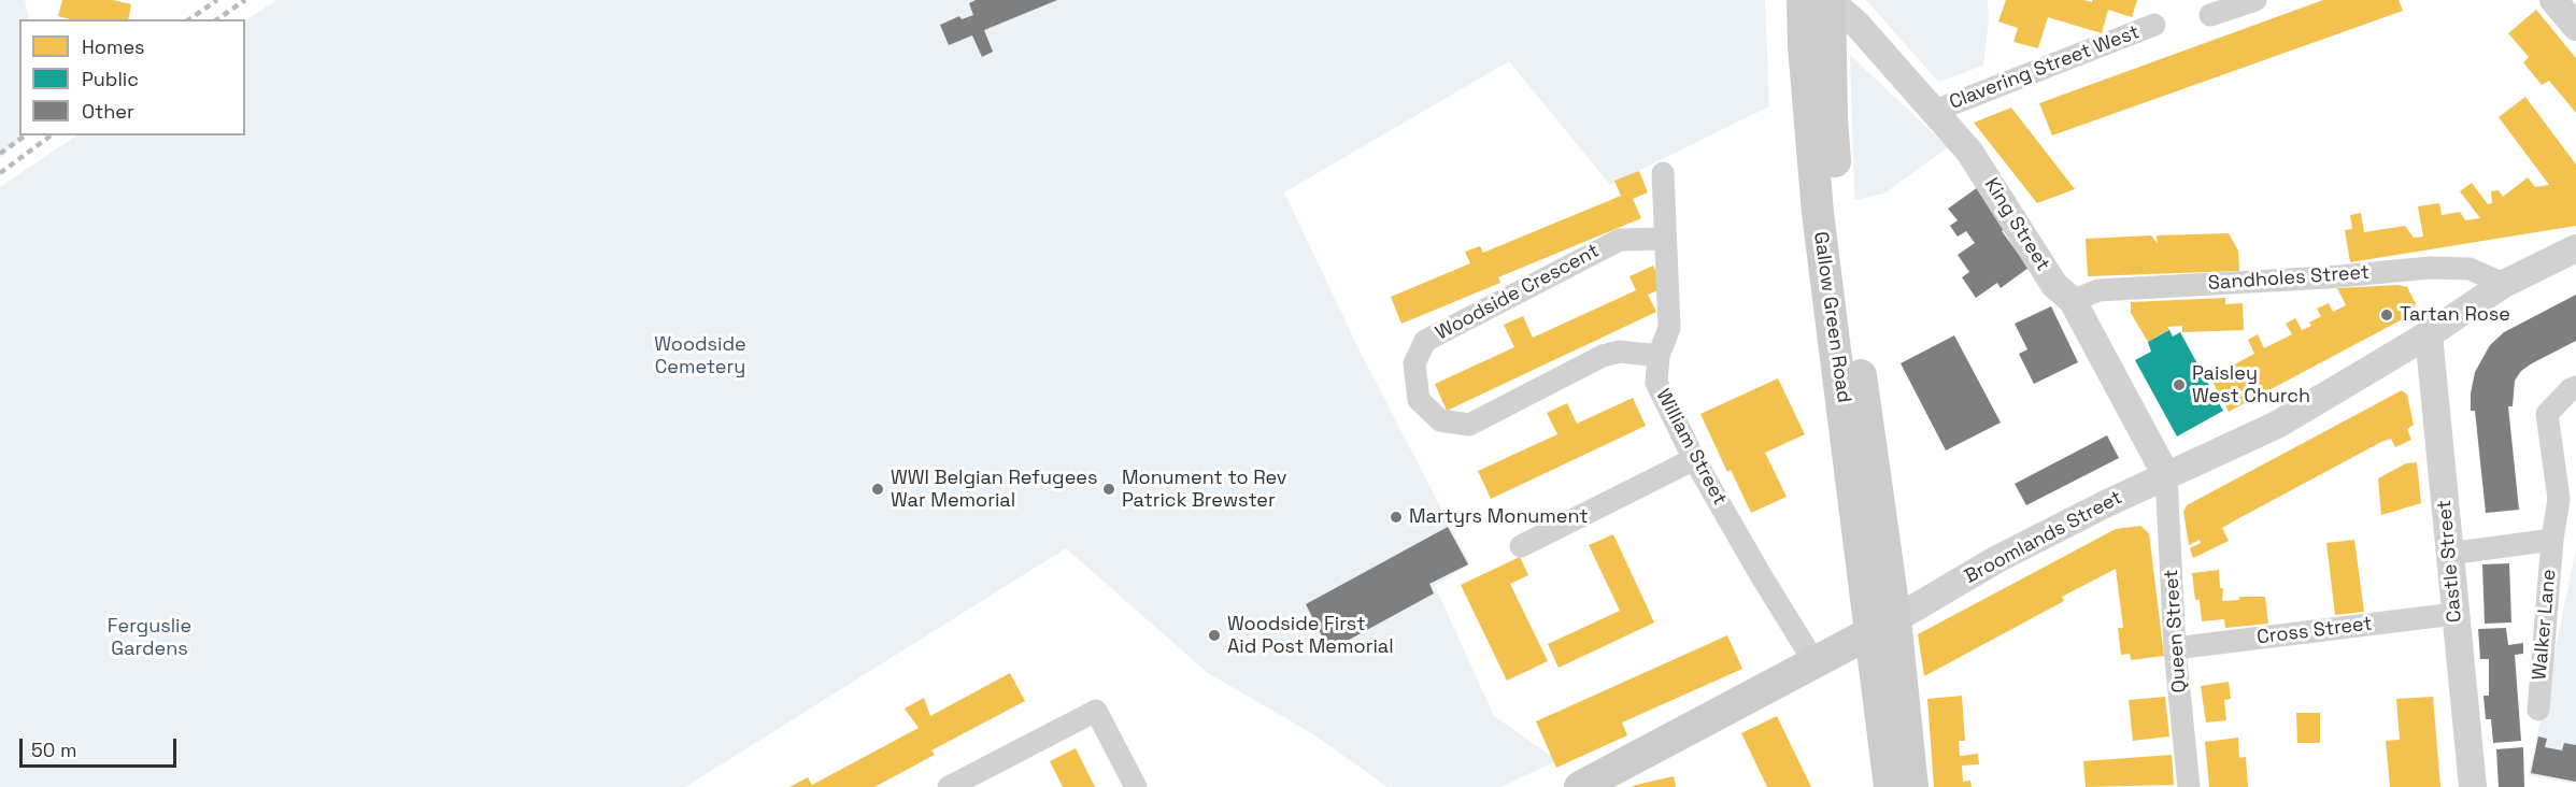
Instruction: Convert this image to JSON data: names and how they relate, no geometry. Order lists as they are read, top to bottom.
{
  "streets": {
    "main road": ["Gallow Green Road", "Broomlands Street"],
    "street": [
      "Clavering Street West",
      "King Street",
      "Sandholes Street",
      "Woodside Crescent",
      "William Street",
      "Castle Street",
      "Walker Lane",
      "Queen Street",
      "Cross Street"
    ]
  },
  "crossings": [
    ["Clavering Street West", "King Street"],
    ["King Street", "Sandholes Street"],
    ["King Street", "Gallow Green Road"],
    ["King Street", "Broomlands Street"],
    ["King Street", "Queen Street"],
    ["Sandholes Street", "Broomlands Street"],
    ["Woodside Crescent", "William Street"],
    ["Gallow Green Road", "Broomlands Street"],
    ["William Street", "Broomlands Street"],
    ["Broomlands Street", "Castle Street"],
    ["Broomlands Street", "Queen Street"],
    ["Castle Street", "Walker Lane"],
    ["Castle Street", "Cross Street"],
    ["Queen Street", "Cross Street"]
  ],
  "parks": ["Woodside Cemetery", "Ferguslie Gardens"],
  "places": [
    "Tartan Rose",
    "Paisley West Church",
    "WWI Belgian Refugees War Memorial",
    "Monument to Rev Patrick Brewster",
    "Martyrs Monument",
    "Woodside First Aid Post Memorial"
  ],
  "legend": ["Homes", "Public", "Other"],
  "scale_bar": "50 m"
}
